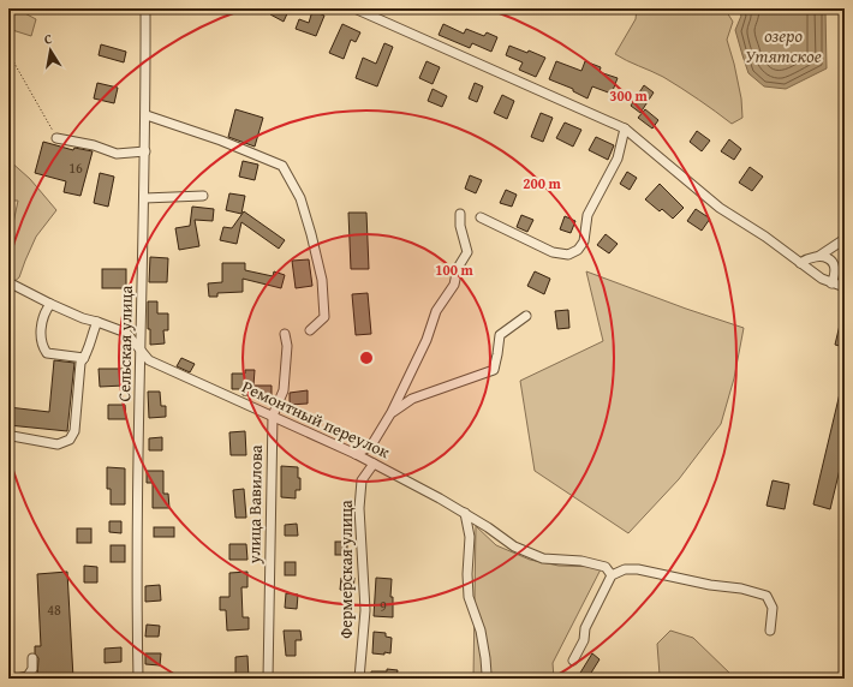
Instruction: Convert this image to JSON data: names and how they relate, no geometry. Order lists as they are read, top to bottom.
{
  "streets": {
    "street": [
      "Сельская улица",
      "Ремонтный переулок",
      "улица Вавилова",
      "Фермерская улица"
    ]
  },
  "crossings": [
    ["Сельская улица", "Ремонтный переулок"],
    ["Ремонтный переулок", "улица Вавилова"],
    ["Ремонтный переулок", "Фермерская улица"]
  ],
  "water": ["озеро Утятское"],
  "house_numbers": ["16", "9", "48"],
  "north": "top",
  "rings": ["300 m", "200 m", "100 m"]
}
